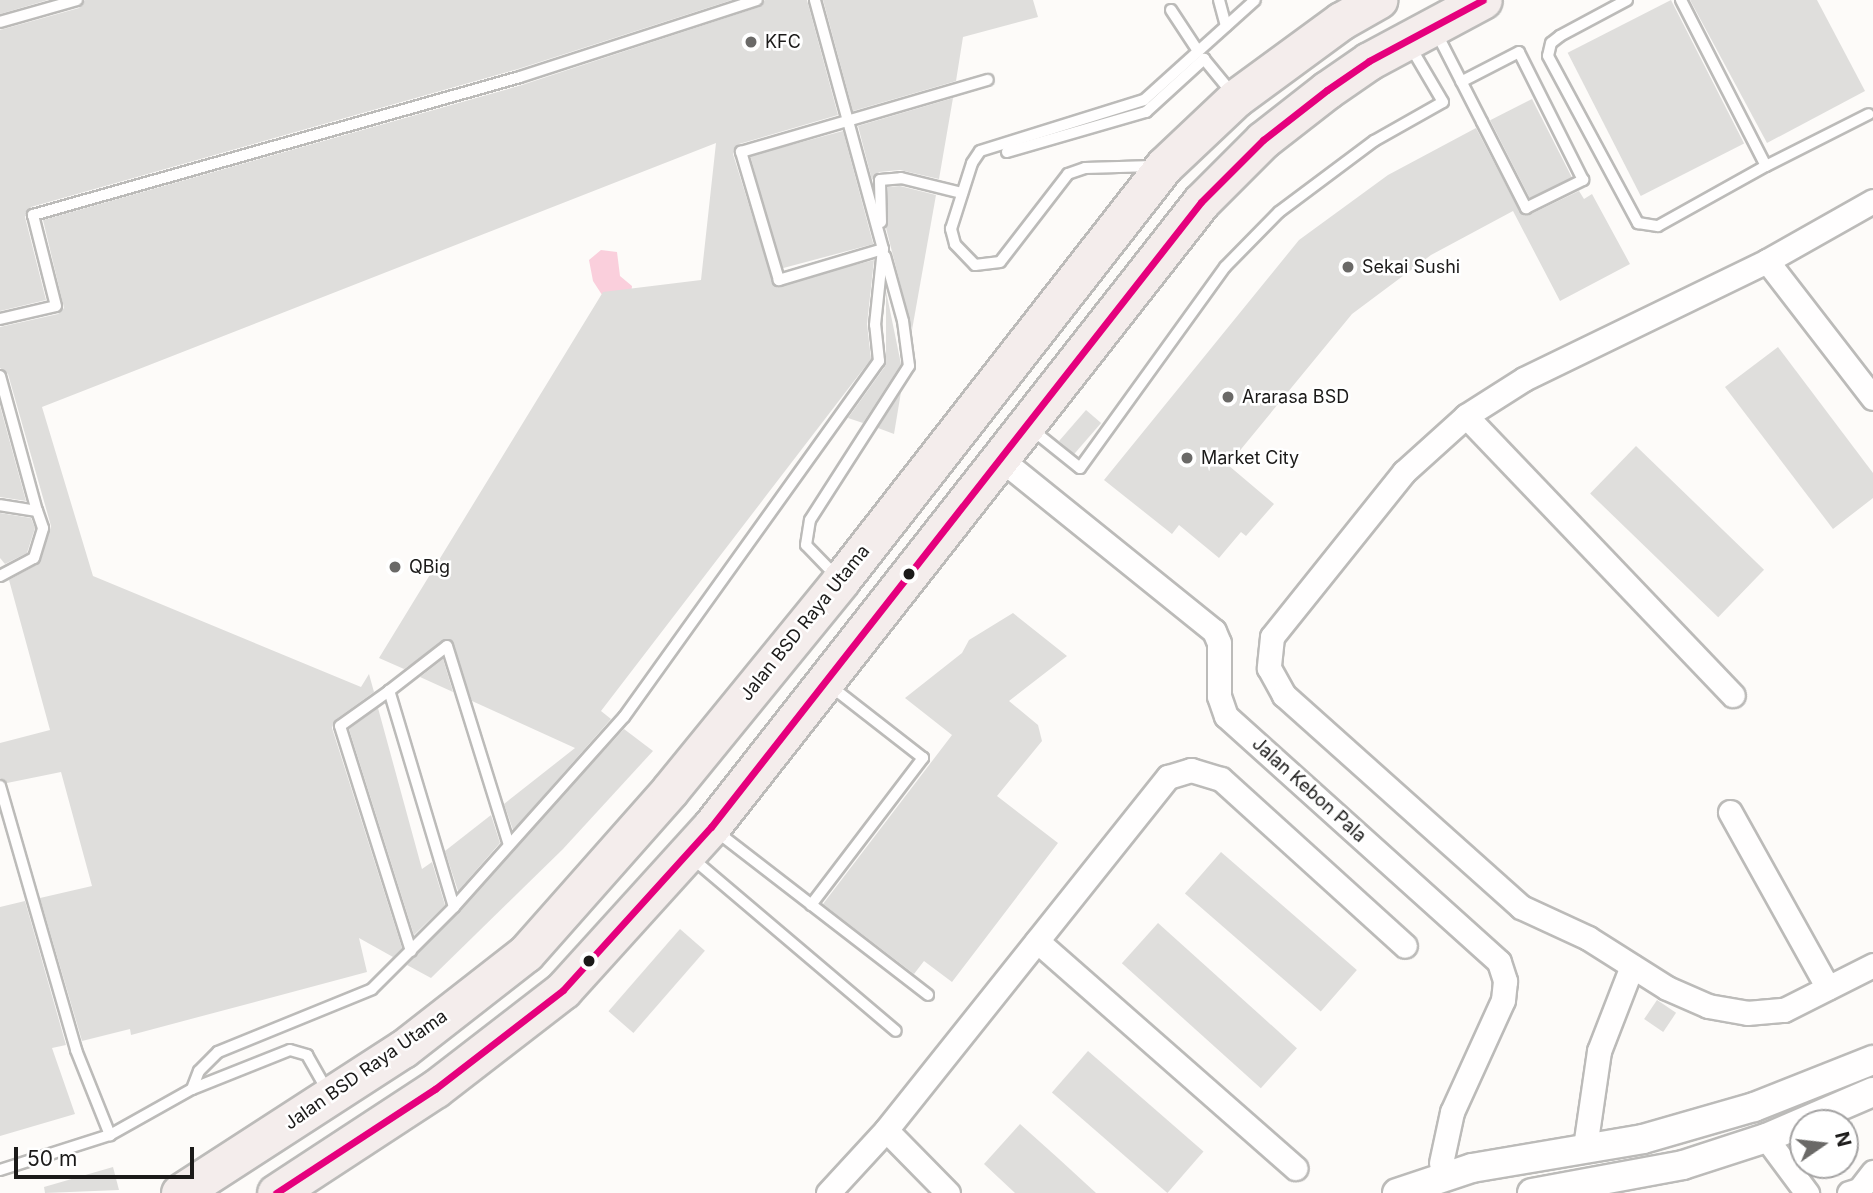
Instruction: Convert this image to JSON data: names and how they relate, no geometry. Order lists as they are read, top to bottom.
{
  "streets": {
    "main road": ["Jalan BSD Raya Utama"],
    "street": ["Jalan Kebon Pala"]
  },
  "places": [
    "KFC",
    "Sekai Sushi",
    "Ararasa BSD",
    "Market City",
    "QBig"
  ],
  "scale_bar": "50 m",
  "north": "right"
}
